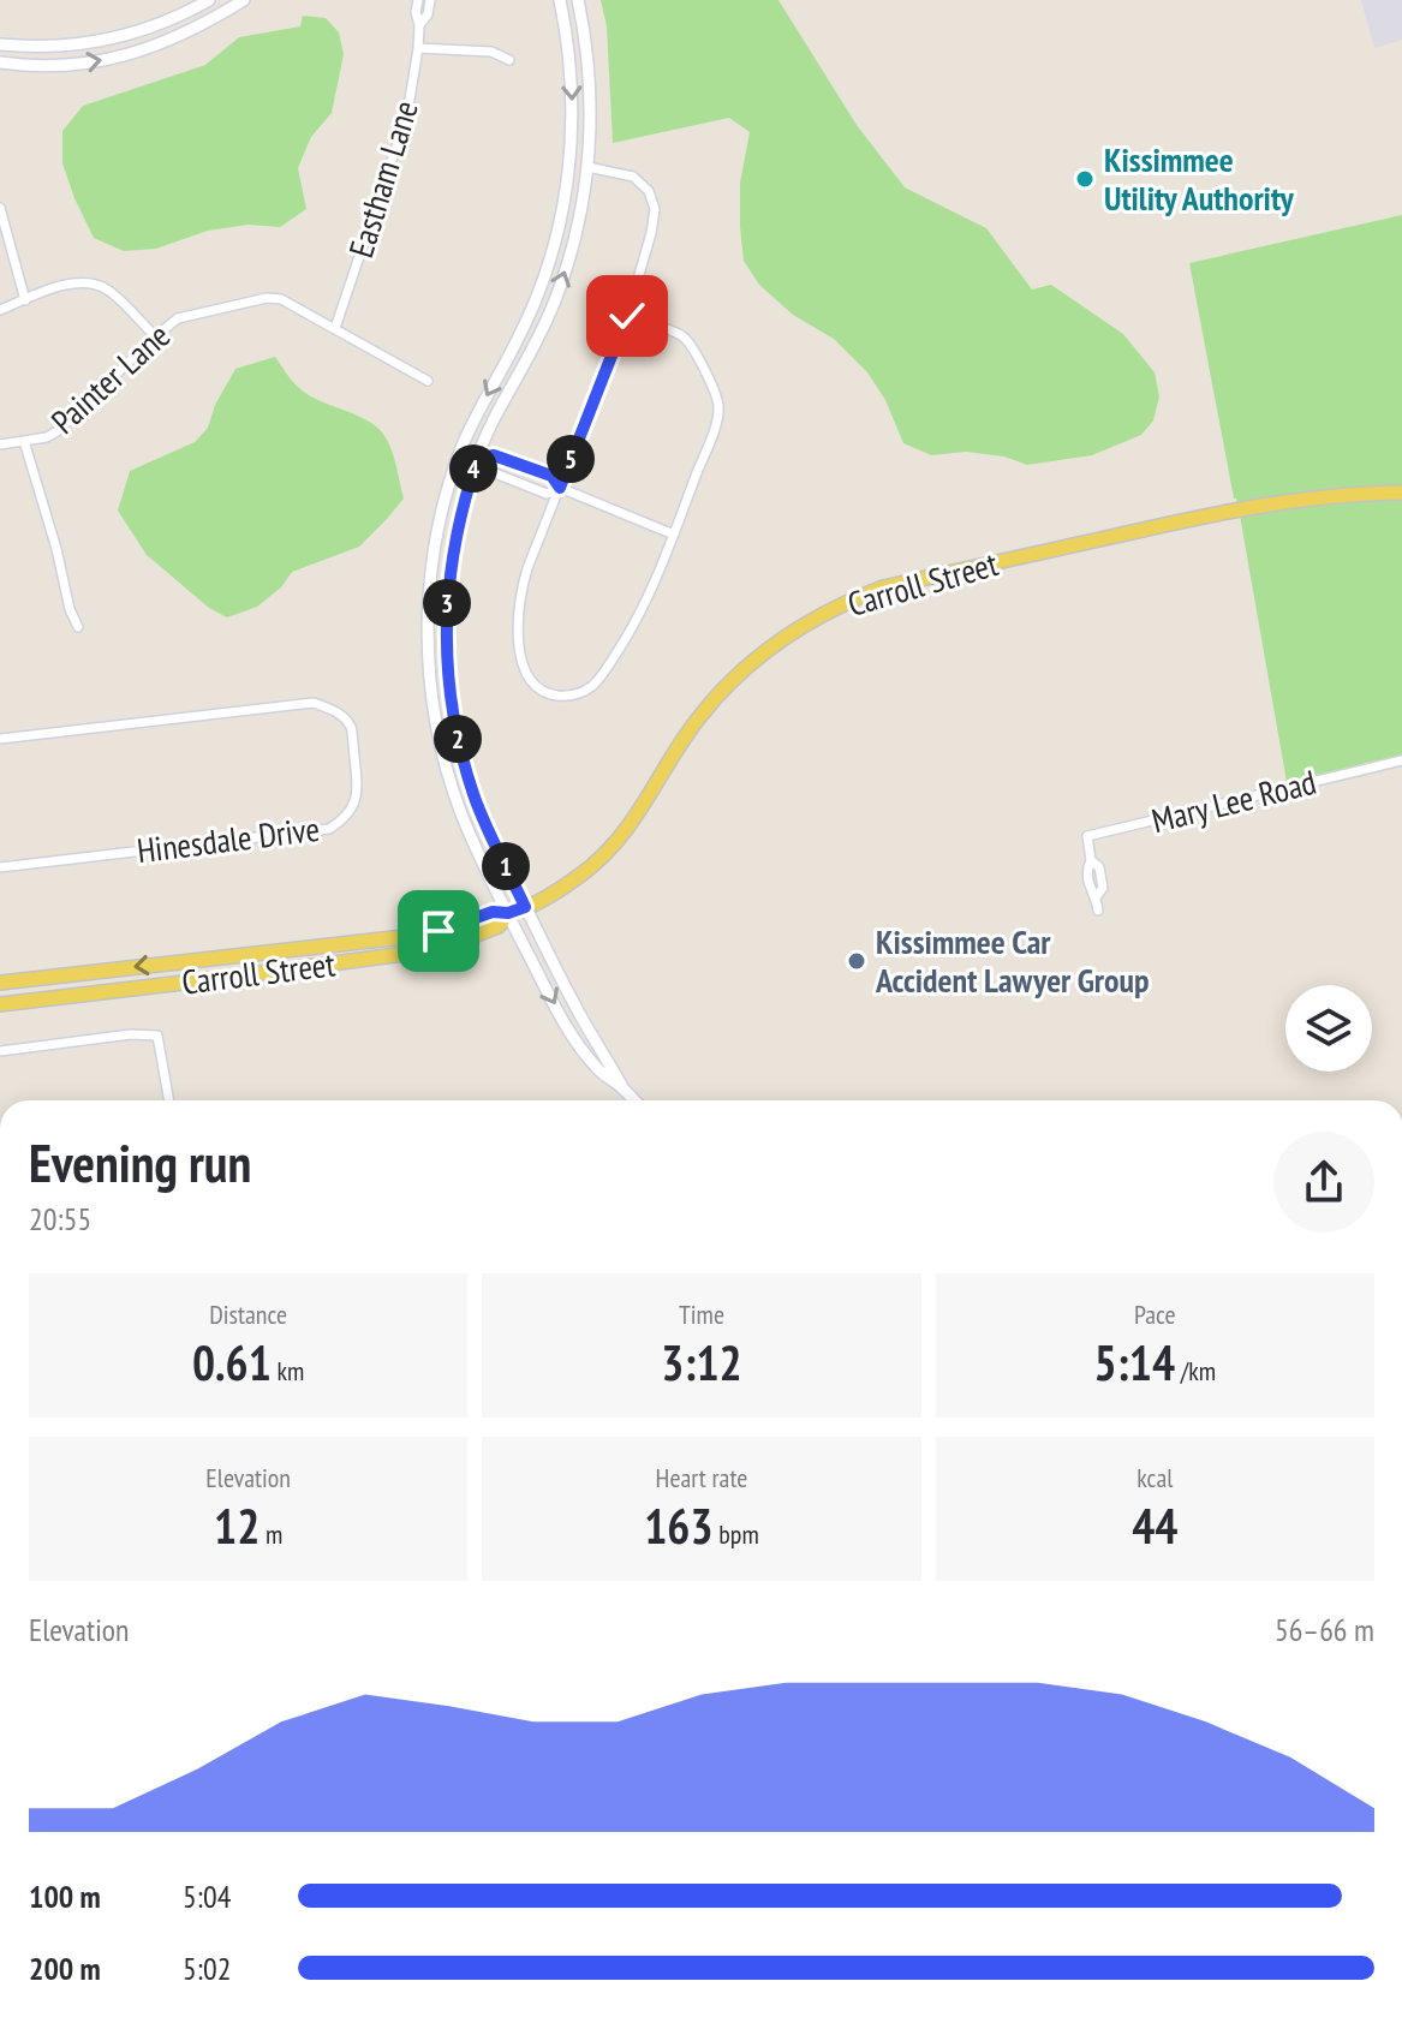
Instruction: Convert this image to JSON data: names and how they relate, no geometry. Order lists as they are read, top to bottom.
{
  "streets": {
    "main road": ["Carroll Street"],
    "street": [
      "Eastham Lane",
      "Painter Lane",
      "Mary Lee Road",
      "Hinesdale Drive"
    ]
  },
  "crossings": [
    ["Eastham Lane", "Painter Lane"]
  ],
  "places": ["Kissimmee Utility Authority", "Kissimmee Car Accident Lawyer Group"],
  "page": {
    "pins": [
      "5",
      "4",
      "3",
      "2",
      "1"
    ],
    "heading": ["Evening run", "20:55"],
    "stats": [
      ["Distance", "0.61 km"],
      ["Time", "3:12"],
      ["Pace", "5:14 /km"],
      ["Elevation", "12 m"],
      ["Heart rate", "163 bpm"],
      ["kcal", "44"]
    ],
    "chart": ["Elevation", "56–66 m"],
    "list": [
      {
        "name": "100 m",
        "note": "5:04"
      },
      {
        "name": "200 m",
        "note": "5:02"
      }
    ]
  }
}
